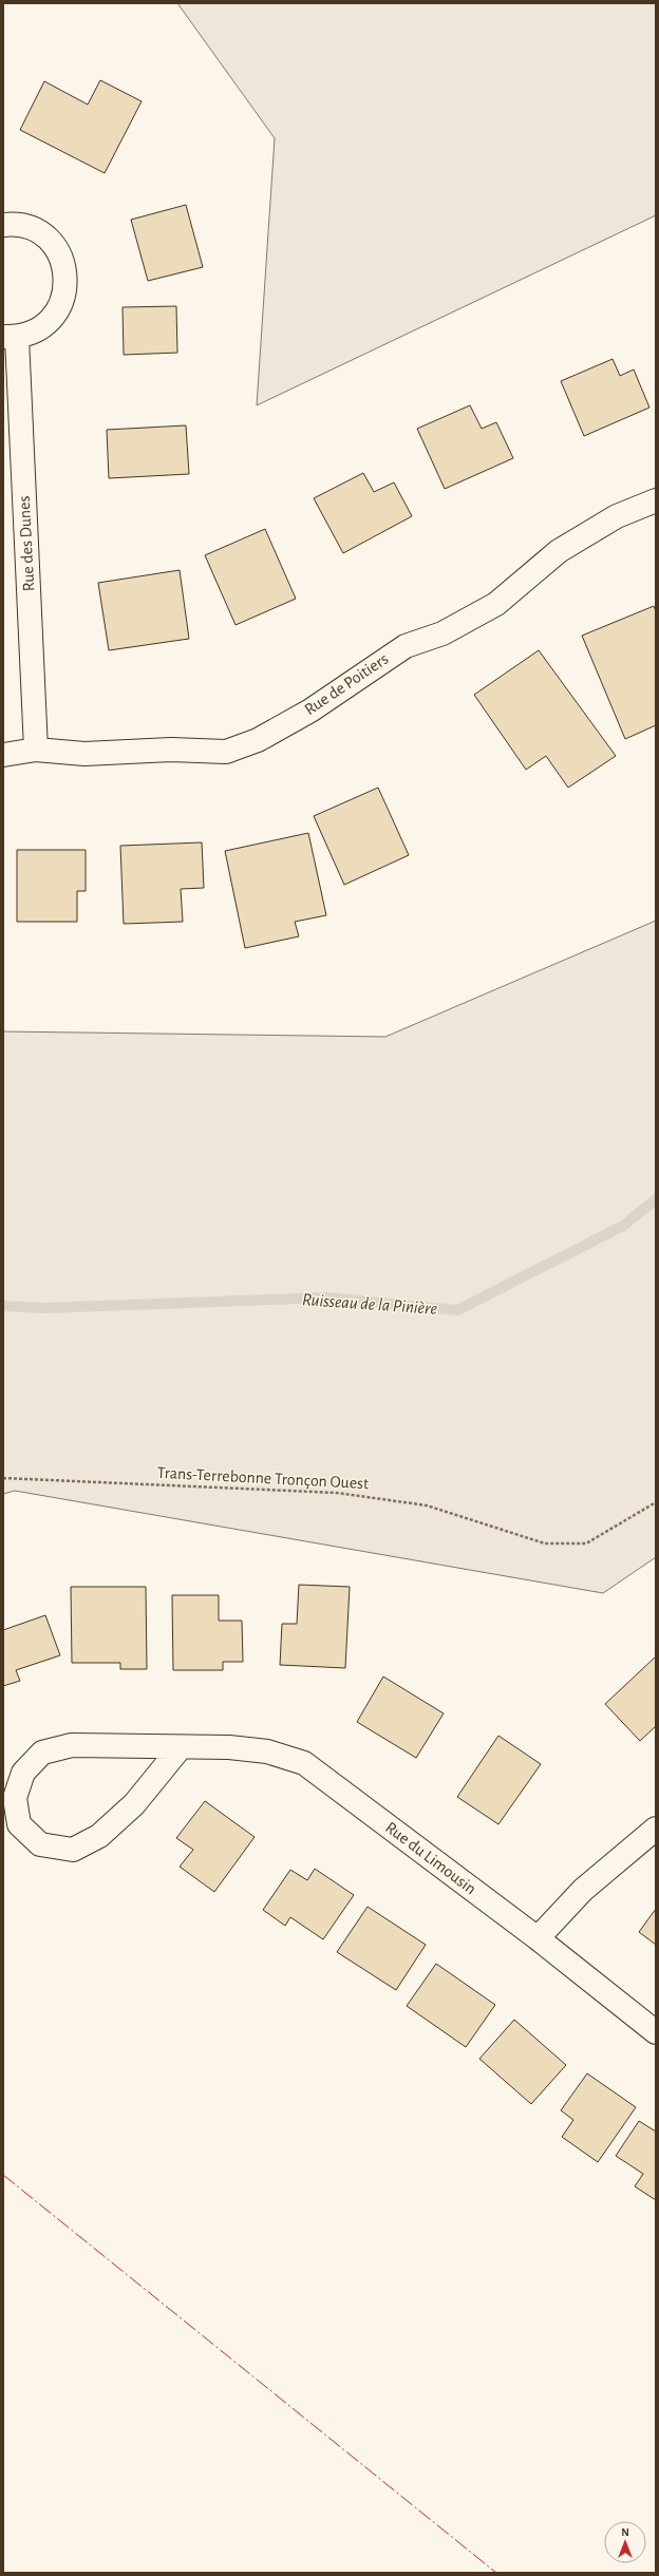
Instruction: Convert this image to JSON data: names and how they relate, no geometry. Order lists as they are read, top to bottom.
{
  "streets": {
    "street": ["Rue des Dunes", "Rue de Poitiers", "Rue du Limousin"],
    "path": ["Trans-Terrebonne Tronçon Ouest"]
  },
  "crossings": [
    ["Rue des Dunes", "Rue de Poitiers"]
  ],
  "water": ["Ruisseau de la Pinière"],
  "north": "top"
}
